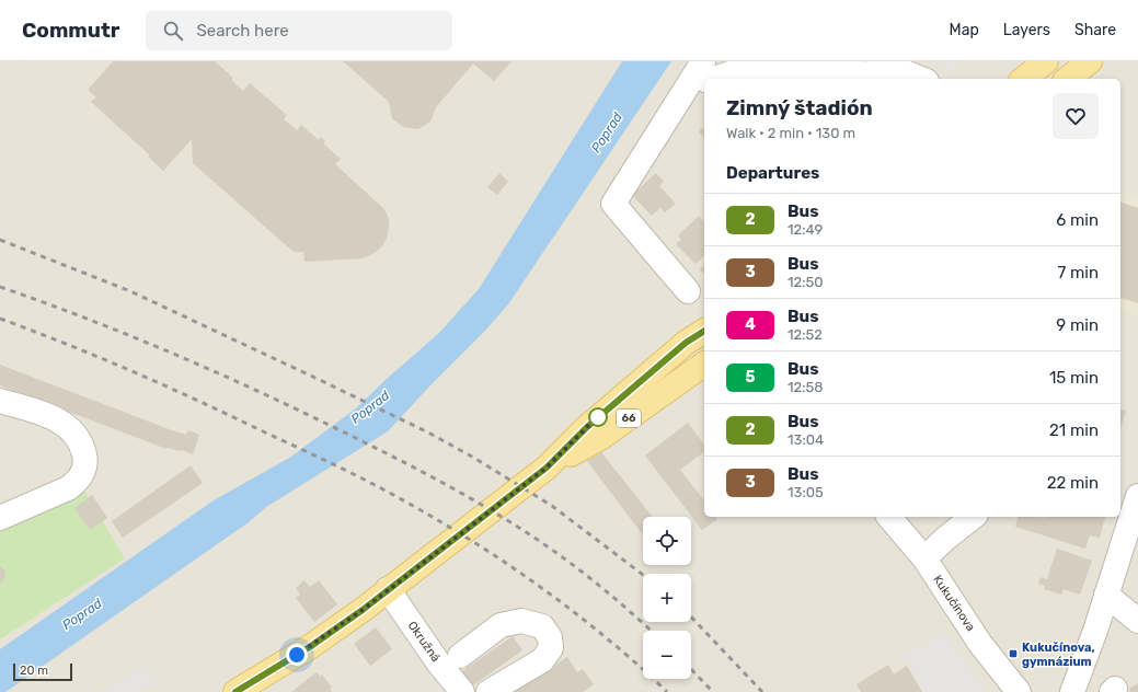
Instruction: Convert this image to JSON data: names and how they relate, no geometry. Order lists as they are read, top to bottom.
{
  "streets": {
    "main road": ["66"],
    "street": ["Kukučínova", "Okružná"]
  },
  "water": ["Poprad"],
  "places": {
    "transit": ["Kukučínova, gymnázium"]
  },
  "lines": ["bus line 2"],
  "scale_bar": "20 m",
  "page": {
    "header": "Commutr",
    "search": "Search here",
    "nav": ["Map", "Layers", "Share"],
    "heading": [
      ["Zimný štadión", "Walk · 2 min · 130 m"],
      "Departures"
    ],
    "list": [
      {
        "mark": "2",
        "name": "Bus",
        "note": "12:49",
        "value": "6 min"
      },
      {
        "mark": "3",
        "name": "Bus",
        "note": "12:50",
        "value": "7 min"
      },
      {
        "mark": "4",
        "name": "Bus",
        "note": "12:52",
        "value": "9 min"
      },
      {
        "mark": "5",
        "name": "Bus",
        "note": "12:58",
        "value": "15 min"
      },
      {
        "mark": "2",
        "name": "Bus",
        "note": "13:04",
        "value": "21 min"
      },
      {
        "mark": "3",
        "name": "Bus",
        "note": "13:05",
        "value": "22 min"
      }
    ],
    "map_buttons": ["+", "−"],
    "scale": "20 m"
  }
}
